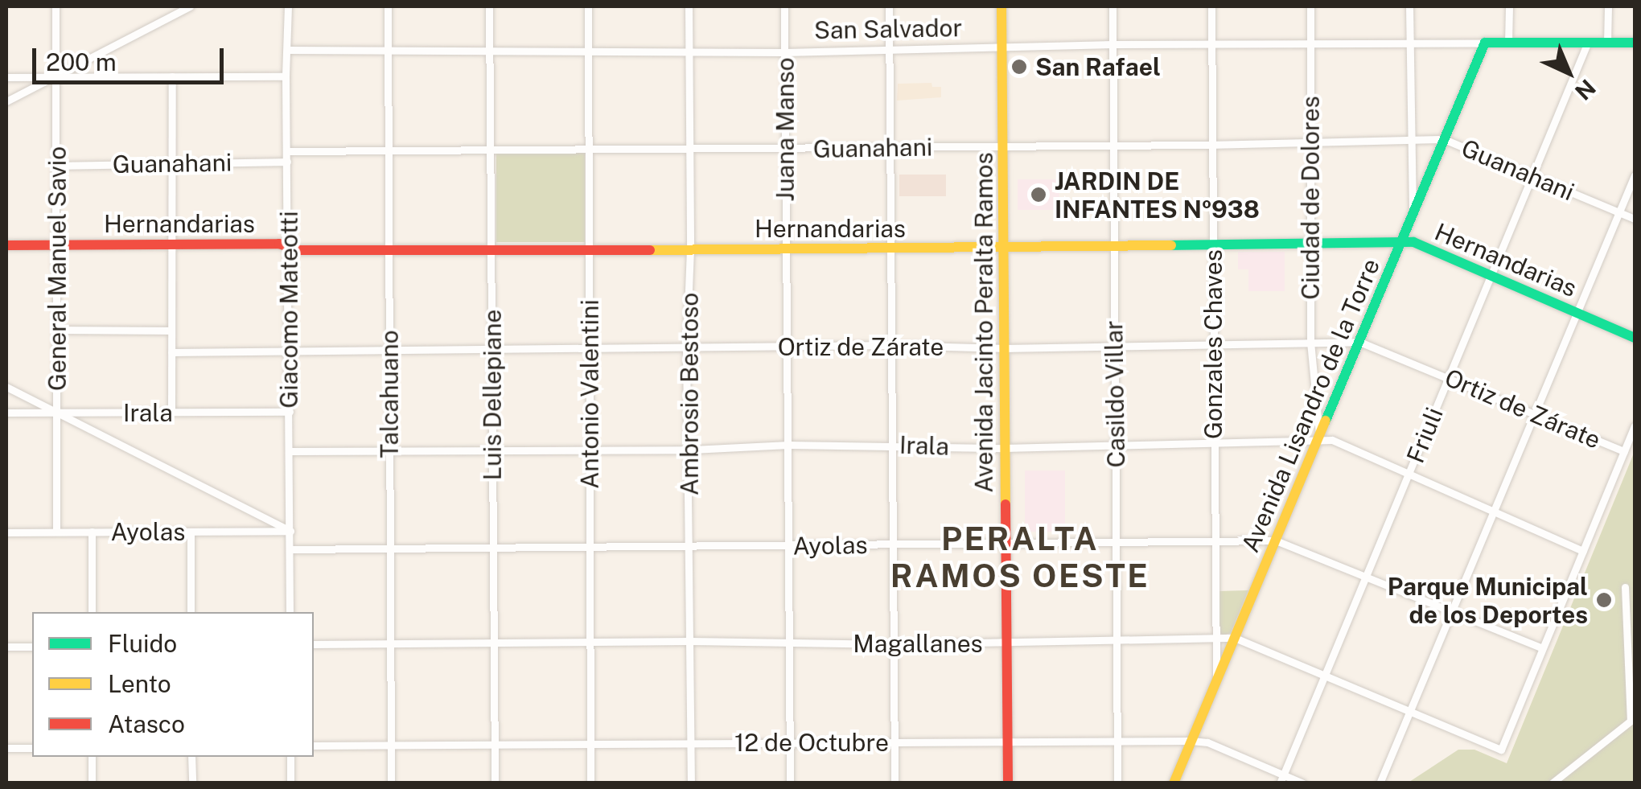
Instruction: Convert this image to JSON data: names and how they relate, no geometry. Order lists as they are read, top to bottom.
{
  "streets": {
    "street": [
      "San Salvador",
      "Juana Manso",
      "Guanahani",
      "Ciudad de Dolores",
      "Hernandarias",
      "General Manuel Savio",
      "Giacomo Mateotti",
      "Avenida Jacinto Peralta Ramos",
      "Gonzales Chaves",
      "Ortiz de Zárate",
      "Talcahuano",
      "Antonio Valentini",
      "Ambrosio Bestoso",
      "Casildo Villar",
      "Luis Dellepiane",
      "Avenida Lisandro de la Torre",
      "Irala",
      "Friuli",
      "Ayolas",
      "Magallanes",
      "12 de Octubre"
    ]
  },
  "crossings": [
    ["San Salvador", "Juana Manso"],
    ["San Salvador", "Ciudad de Dolores"],
    ["San Salvador", "Giacomo Mateotti"],
    ["San Salvador", "Avenida Jacinto Peralta Ramos"],
    ["San Salvador", "Gonzales Chaves"],
    ["San Salvador", "Talcahuano"],
    ["San Salvador", "Antonio Valentini"],
    ["San Salvador", "Ambrosio Bestoso"],
    ["San Salvador", "Casildo Villar"],
    ["San Salvador", "Luis Dellepiane"],
    ["San Salvador", "Avenida Lisandro de la Torre"],
    ["San Salvador", "Friuli"],
    ["Juana Manso", "Guanahani"],
    ["Juana Manso", "Hernandarias"],
    ["Juana Manso", "Ortiz de Zárate"],
    ["Juana Manso", "Irala"],
    ["Juana Manso", "Ayolas"],
    ["Juana Manso", "Magallanes"],
    ["Juana Manso", "12 de Octubre"],
    ["Guanahani", "Ciudad de Dolores"],
    ["Guanahani", "General Manuel Savio"],
    ["Guanahani", "Giacomo Mateotti"],
    ["Guanahani", "Avenida Jacinto Peralta Ramos"],
    ["Guanahani", "Gonzales Chaves"],
    ["Guanahani", "Talcahuano"],
    ["Guanahani", "Antonio Valentini"],
    ["Guanahani", "Ambrosio Bestoso"],
    ["Guanahani", "Casildo Villar"],
    ["Guanahani", "Luis Dellepiane"],
    ["Guanahani", "Avenida Lisandro de la Torre"],
    ["Guanahani", "Friuli"],
    ["Ciudad de Dolores", "Hernandarias"],
    ["Ciudad de Dolores", "Ortiz de Zárate"],
    ["Ciudad de Dolores", "Avenida Lisandro de la Torre"],
    ["Ciudad de Dolores", "Irala"],
    ["Hernandarias", "General Manuel Savio"],
    ["Hernandarias", "Giacomo Mateotti"],
    ["Hernandarias", "Avenida Jacinto Peralta Ramos"],
    ["Hernandarias", "Gonzales Chaves"],
    ["Hernandarias", "Talcahuano"],
    ["Hernandarias", "Antonio Valentini"],
    ["Hernandarias", "Ambrosio Bestoso"],
    ["Hernandarias", "Casildo Villar"],
    ["Hernandarias", "Luis Dellepiane"],
    ["Hernandarias", "Avenida Lisandro de la Torre"],
    ["Hernandarias", "Friuli"],
    ["General Manuel Savio", "Irala"],
    ["General Manuel Savio", "Ayolas"],
    ["Giacomo Mateotti", "Ortiz de Zárate"],
    ["Giacomo Mateotti", "Irala"],
    ["Giacomo Mateotti", "Ayolas"],
    ["Avenida Jacinto Peralta Ramos", "Ortiz de Zárate"],
    ["Avenida Jacinto Peralta Ramos", "Irala"],
    ["Avenida Jacinto Peralta Ramos", "Ayolas"],
    ["Avenida Jacinto Peralta Ramos", "Magallanes"],
    ["Avenida Jacinto Peralta Ramos", "12 de Octubre"],
    ["Gonzales Chaves", "Ortiz de Zárate"],
    ["Gonzales Chaves", "Avenida Lisandro de la Torre"],
    ["Gonzales Chaves", "Irala"],
    ["Gonzales Chaves", "Ayolas"],
    ["Gonzales Chaves", "Magallanes"],
    ["Ortiz de Zárate", "Talcahuano"],
    ["Ortiz de Zárate", "Antonio Valentini"],
    ["Ortiz de Zárate", "Ambrosio Bestoso"],
    ["Ortiz de Zárate", "Casildo Villar"],
    ["Ortiz de Zárate", "Luis Dellepiane"],
    ["Ortiz de Zárate", "Avenida Lisandro de la Torre"],
    ["Ortiz de Zárate", "Friuli"],
    ["Talcahuano", "Irala"],
    ["Talcahuano", "Ayolas"],
    ["Talcahuano", "Magallanes"],
    ["Talcahuano", "12 de Octubre"],
    ["Antonio Valentini", "Irala"],
    ["Antonio Valentini", "Ayolas"],
    ["Antonio Valentini", "Magallanes"],
    ["Antonio Valentini", "12 de Octubre"],
    ["Ambrosio Bestoso", "Irala"],
    ["Ambrosio Bestoso", "Ayolas"],
    ["Ambrosio Bestoso", "Magallanes"],
    ["Ambrosio Bestoso", "12 de Octubre"],
    ["Casildo Villar", "Irala"],
    ["Casildo Villar", "Ayolas"],
    ["Casildo Villar", "Magallanes"],
    ["Casildo Villar", "12 de Octubre"],
    ["Luis Dellepiane", "Irala"],
    ["Luis Dellepiane", "Ayolas"],
    ["Luis Dellepiane", "Magallanes"],
    ["Luis Dellepiane", "12 de Octubre"],
    ["Avenida Lisandro de la Torre", "Irala"],
    ["Avenida Lisandro de la Torre", "Ayolas"],
    ["Avenida Lisandro de la Torre", "Magallanes"],
    ["Avenida Lisandro de la Torre", "12 de Octubre"],
    ["Irala", "Friuli"],
    ["Friuli", "Ayolas"],
    ["Friuli", "Magallanes"],
    ["Friuli", "12 de Octubre"],
    ["Ayolas", "Magallanes"]
  ],
  "districts": ["PERALTA RAMOS OESTE"],
  "places": ["San Rafael", "JARDIN DE INFANTES Nº938", "Parque Municipal de los Deportes"],
  "legend": ["Fluido", "Lento", "Atasco"],
  "scale_bar": "200 m",
  "north": "bottom right"
}
